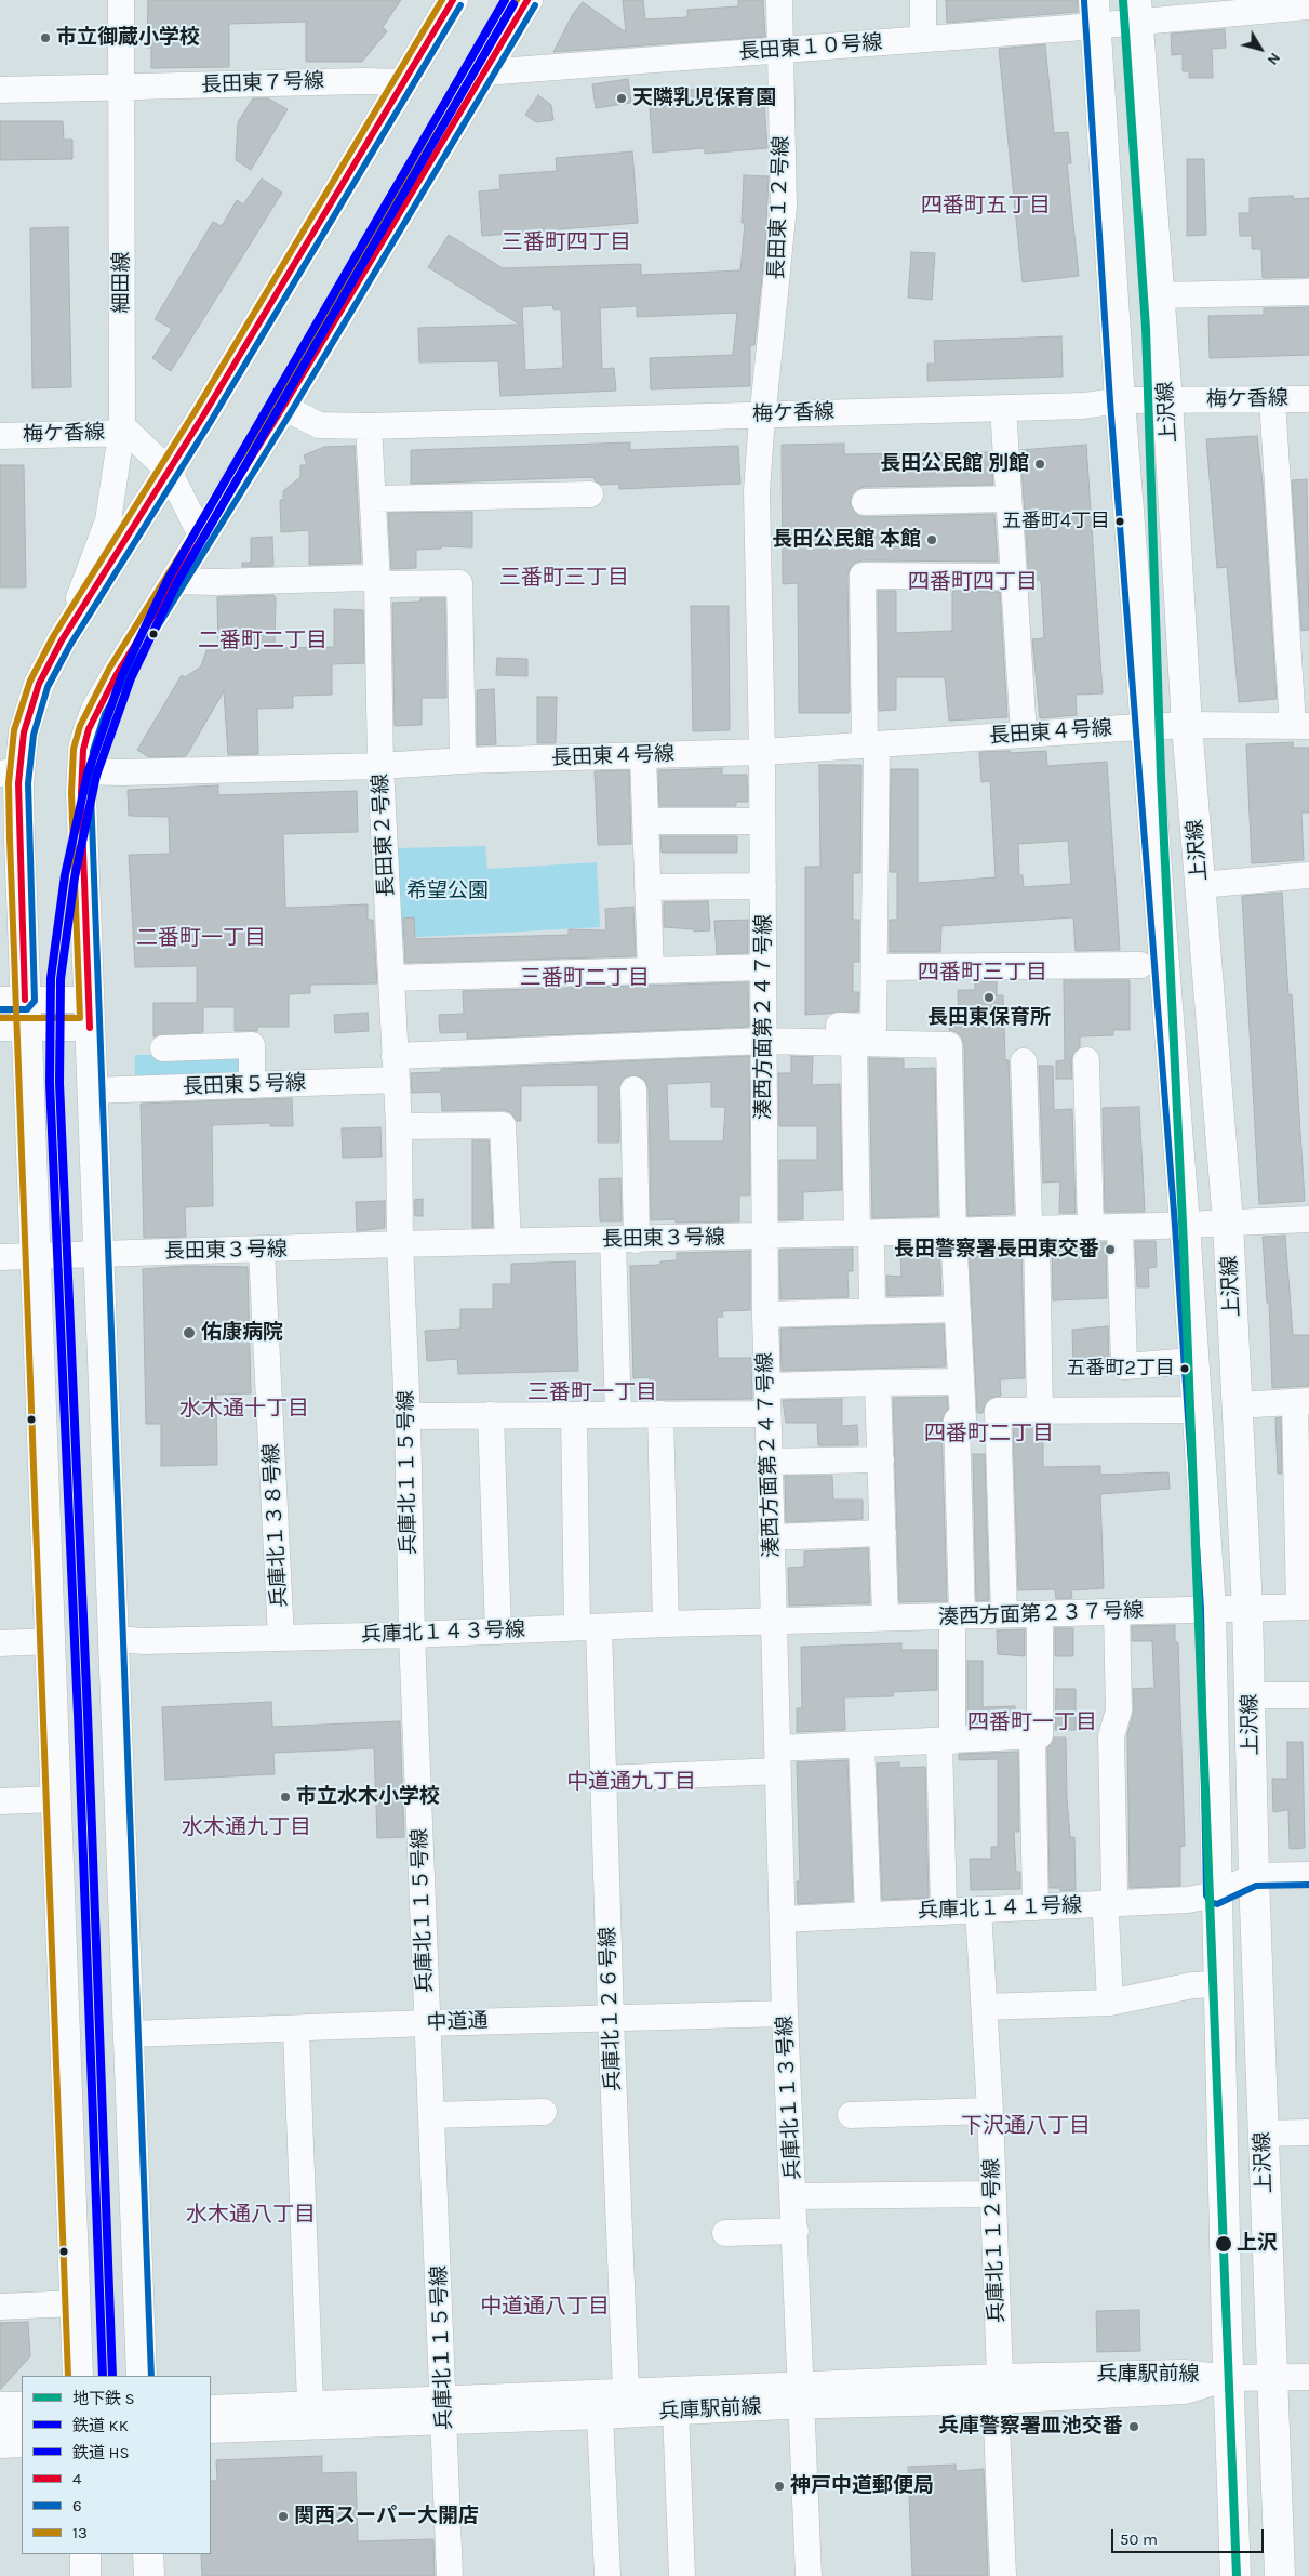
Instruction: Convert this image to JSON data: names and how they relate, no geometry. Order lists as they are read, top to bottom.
{
  "streets": {
    "main road": ["上沢線"],
    "street": [
      "長田東１０号線",
      "長田東７号線",
      "長田東１２号線",
      "細田線",
      "梅ケ香線",
      "長田東４号線",
      "長田東２号線",
      "湊西方面第２４７号線",
      "長田東５号線",
      "長田東３号線",
      "兵庫北１１５号線",
      "兵庫北１３８号線",
      "湊西方面第２３７号線",
      "兵庫北１４３号線",
      "兵庫北１４１号線",
      "兵庫北１２６号線",
      "中道通",
      "兵庫北１１３号線",
      "兵庫北１１２号線",
      "兵庫駅前線"
    ]
  },
  "crossings": [
    ["長田東１０号線", "長田東１２号線"],
    ["長田東１０号線", "上沢線"],
    ["長田東７号線", "細田線"],
    ["長田東１２号線", "梅ケ香線"],
    ["長田東１２号線", "湊西方面第２４７号線"],
    ["細田線", "梅ケ香線"],
    ["梅ケ香線", "上沢線"],
    ["梅ケ香線", "長田東２号線"],
    ["梅ケ香線", "湊西方面第２４７号線"],
    ["上沢線", "長田東４号線"],
    ["上沢線", "長田東３号線"],
    ["上沢線", "湊西方面第２３７号線"],
    ["上沢線", "兵庫北１４１号線"],
    ["上沢線", "兵庫駅前線"],
    ["長田東４号線", "長田東２号線"],
    ["長田東４号線", "湊西方面第２４７号線"],
    ["長田東２号線", "長田東５号線"],
    ["長田東２号線", "長田東３号線"],
    ["長田東２号線", "兵庫北１１５号線"],
    ["湊西方面第２４７号線", "長田東５号線"],
    ["湊西方面第２４７号線", "長田東３号線"],
    ["湊西方面第２４７号線", "湊西方面第２３７号線"],
    ["湊西方面第２４７号線", "兵庫北１４３号線"],
    ["湊西方面第２４７号線", "兵庫北１１３号線"],
    ["長田東３号線", "兵庫北１１５号線"],
    ["長田東３号線", "兵庫北１３８号線"],
    ["兵庫北１１５号線", "兵庫北１４３号線"],
    ["兵庫北１１５号線", "中道通"],
    ["兵庫北１１５号線", "兵庫駅前線"],
    ["兵庫北１３８号線", "兵庫北１４３号線"],
    ["湊西方面第２３７号線", "兵庫北１４３号線"],
    ["湊西方面第２３７号線", "兵庫北１１３号線"],
    ["兵庫北１４３号線", "兵庫北１２６号線"],
    ["兵庫北１４３号線", "兵庫北１１３号線"],
    ["兵庫北１４１号線", "兵庫北１１３号線"],
    ["兵庫北１４１号線", "兵庫北１１２号線"],
    ["兵庫北１２６号線", "中道通"],
    ["兵庫北１２６号線", "兵庫駅前線"],
    ["中道通", "兵庫北１１３号線"],
    ["兵庫北１１３号線", "兵庫駅前線"],
    ["兵庫北１１２号線", "兵庫駅前線"]
  ],
  "districts": [
    "四番町五丁目",
    "三番町四丁目",
    "三番町三丁目",
    "四番町四丁目",
    "二番町二丁目",
    "二番町一丁目",
    "四番町三丁目",
    "三番町二丁目",
    "三番町一丁目",
    "水木通十丁目",
    "四番町二丁目",
    "四番町一丁目",
    "中道通九丁目",
    "水木通九丁目",
    "下沢通八丁目",
    "水木通八丁目",
    "中道通八丁目"
  ],
  "parks": ["希望公園"],
  "places": [
    "市立御蔵小学校",
    "天隣乳児保育園",
    "長田公民館 別館",
    "五番町4丁目",
    "長田公民館 本館",
    "長田東保育所",
    "長田警察署長田東交番",
    "佑康病院",
    "五番町2丁目",
    "市立水木小学校",
    "上沢",
    "兵庫警察署皿池交番",
    "神戸中道郵便局",
    "関西スーパー大開店"
  ],
  "lines": [
    "metro line S",
    "rail line KK",
    "transit line 4",
    "transit line 13",
    "transit line 6",
    "rail line HS"
  ],
  "legend": [
    "地下鉄 S",
    "鉄道 KK",
    "鉄道 HS",
    "4",
    "6",
    "13"
  ],
  "scale_bar": "50 m",
  "north": "bottom right"
}
